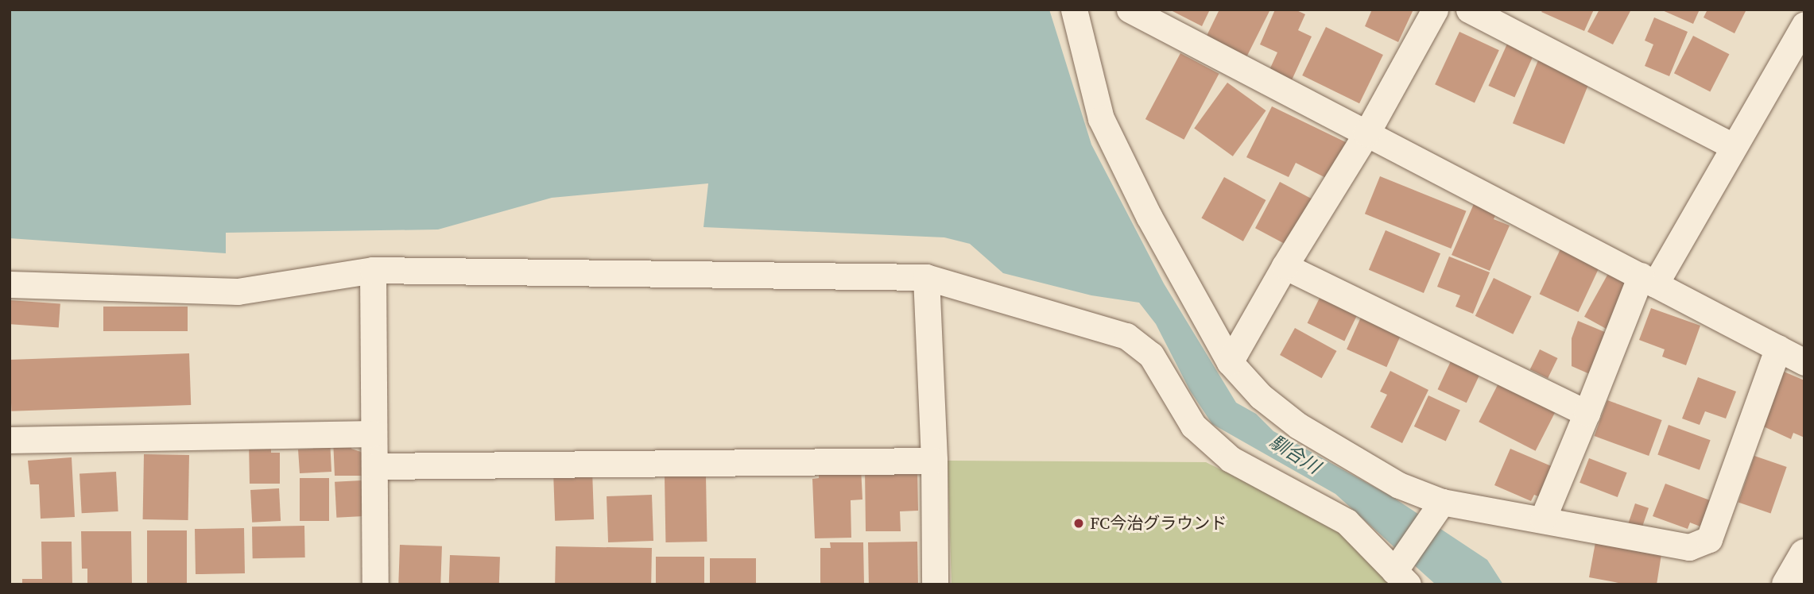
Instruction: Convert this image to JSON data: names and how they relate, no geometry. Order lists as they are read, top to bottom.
{
  "water": ["馴合川"],
  "places": ["FC今治グラウンド"]
}
